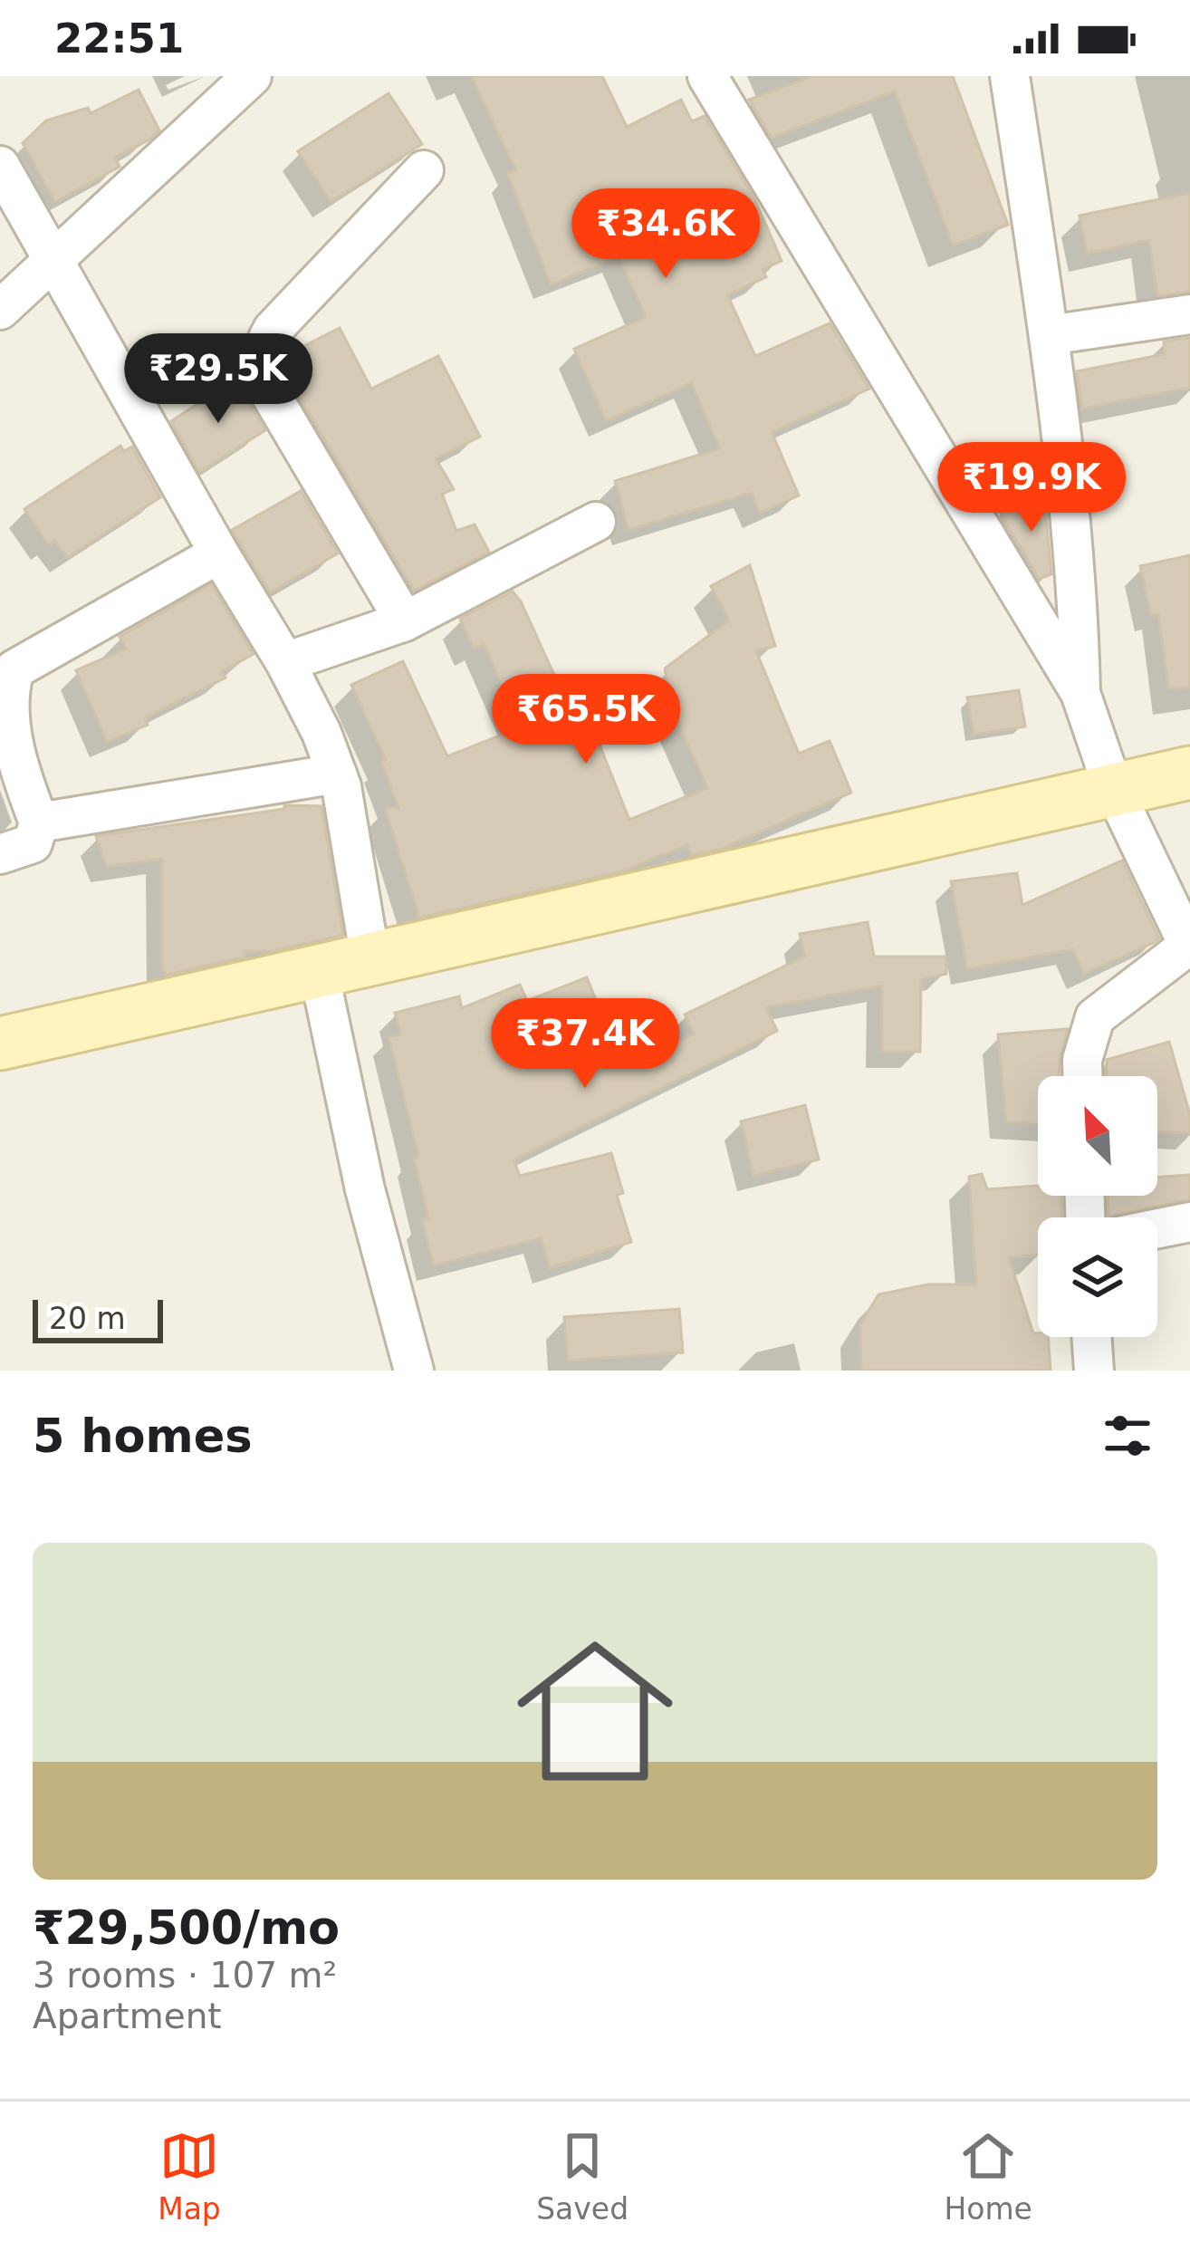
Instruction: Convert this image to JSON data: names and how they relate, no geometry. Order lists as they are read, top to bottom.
{
  "scale_bar": "20 m",
  "north": "top left",
  "page": {
    "status": "22:51",
    "price": [
      "₹34.6K",
      "₹29.5K",
      "₹19.9K",
      "₹65.5K",
      "₹37.4K"
    ],
    "scale": "20 m",
    "heading": "5 homes",
    "list": [
      {
        "name": "₹29,500/mo",
        "note": "3 rooms · 107 m² · Apartment"
      }
    ],
    "tabs": ["Map", "Saved", "Home"]
  }
}
